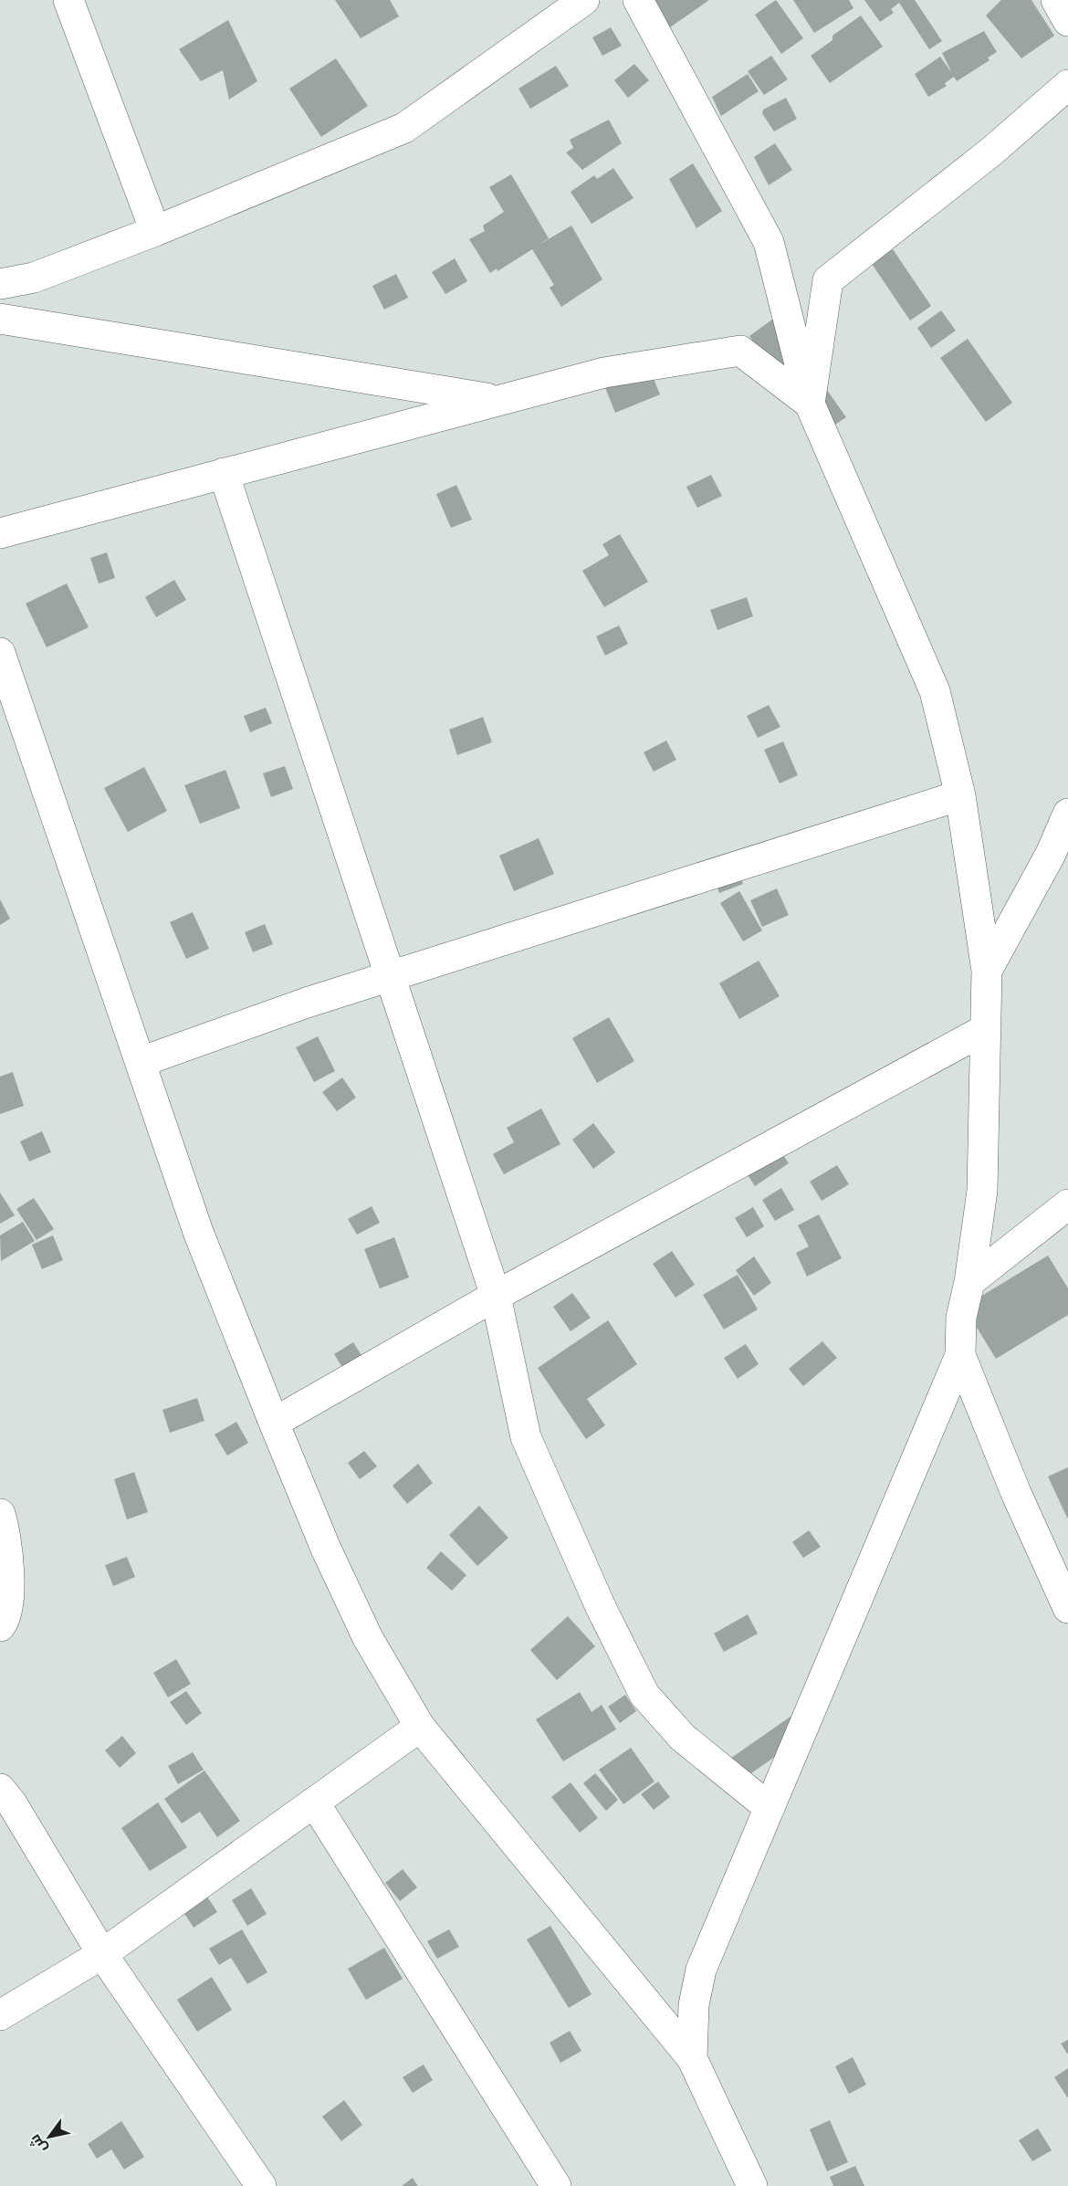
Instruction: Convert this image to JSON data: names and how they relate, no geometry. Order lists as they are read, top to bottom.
{
  "north": "bottom left"
}
